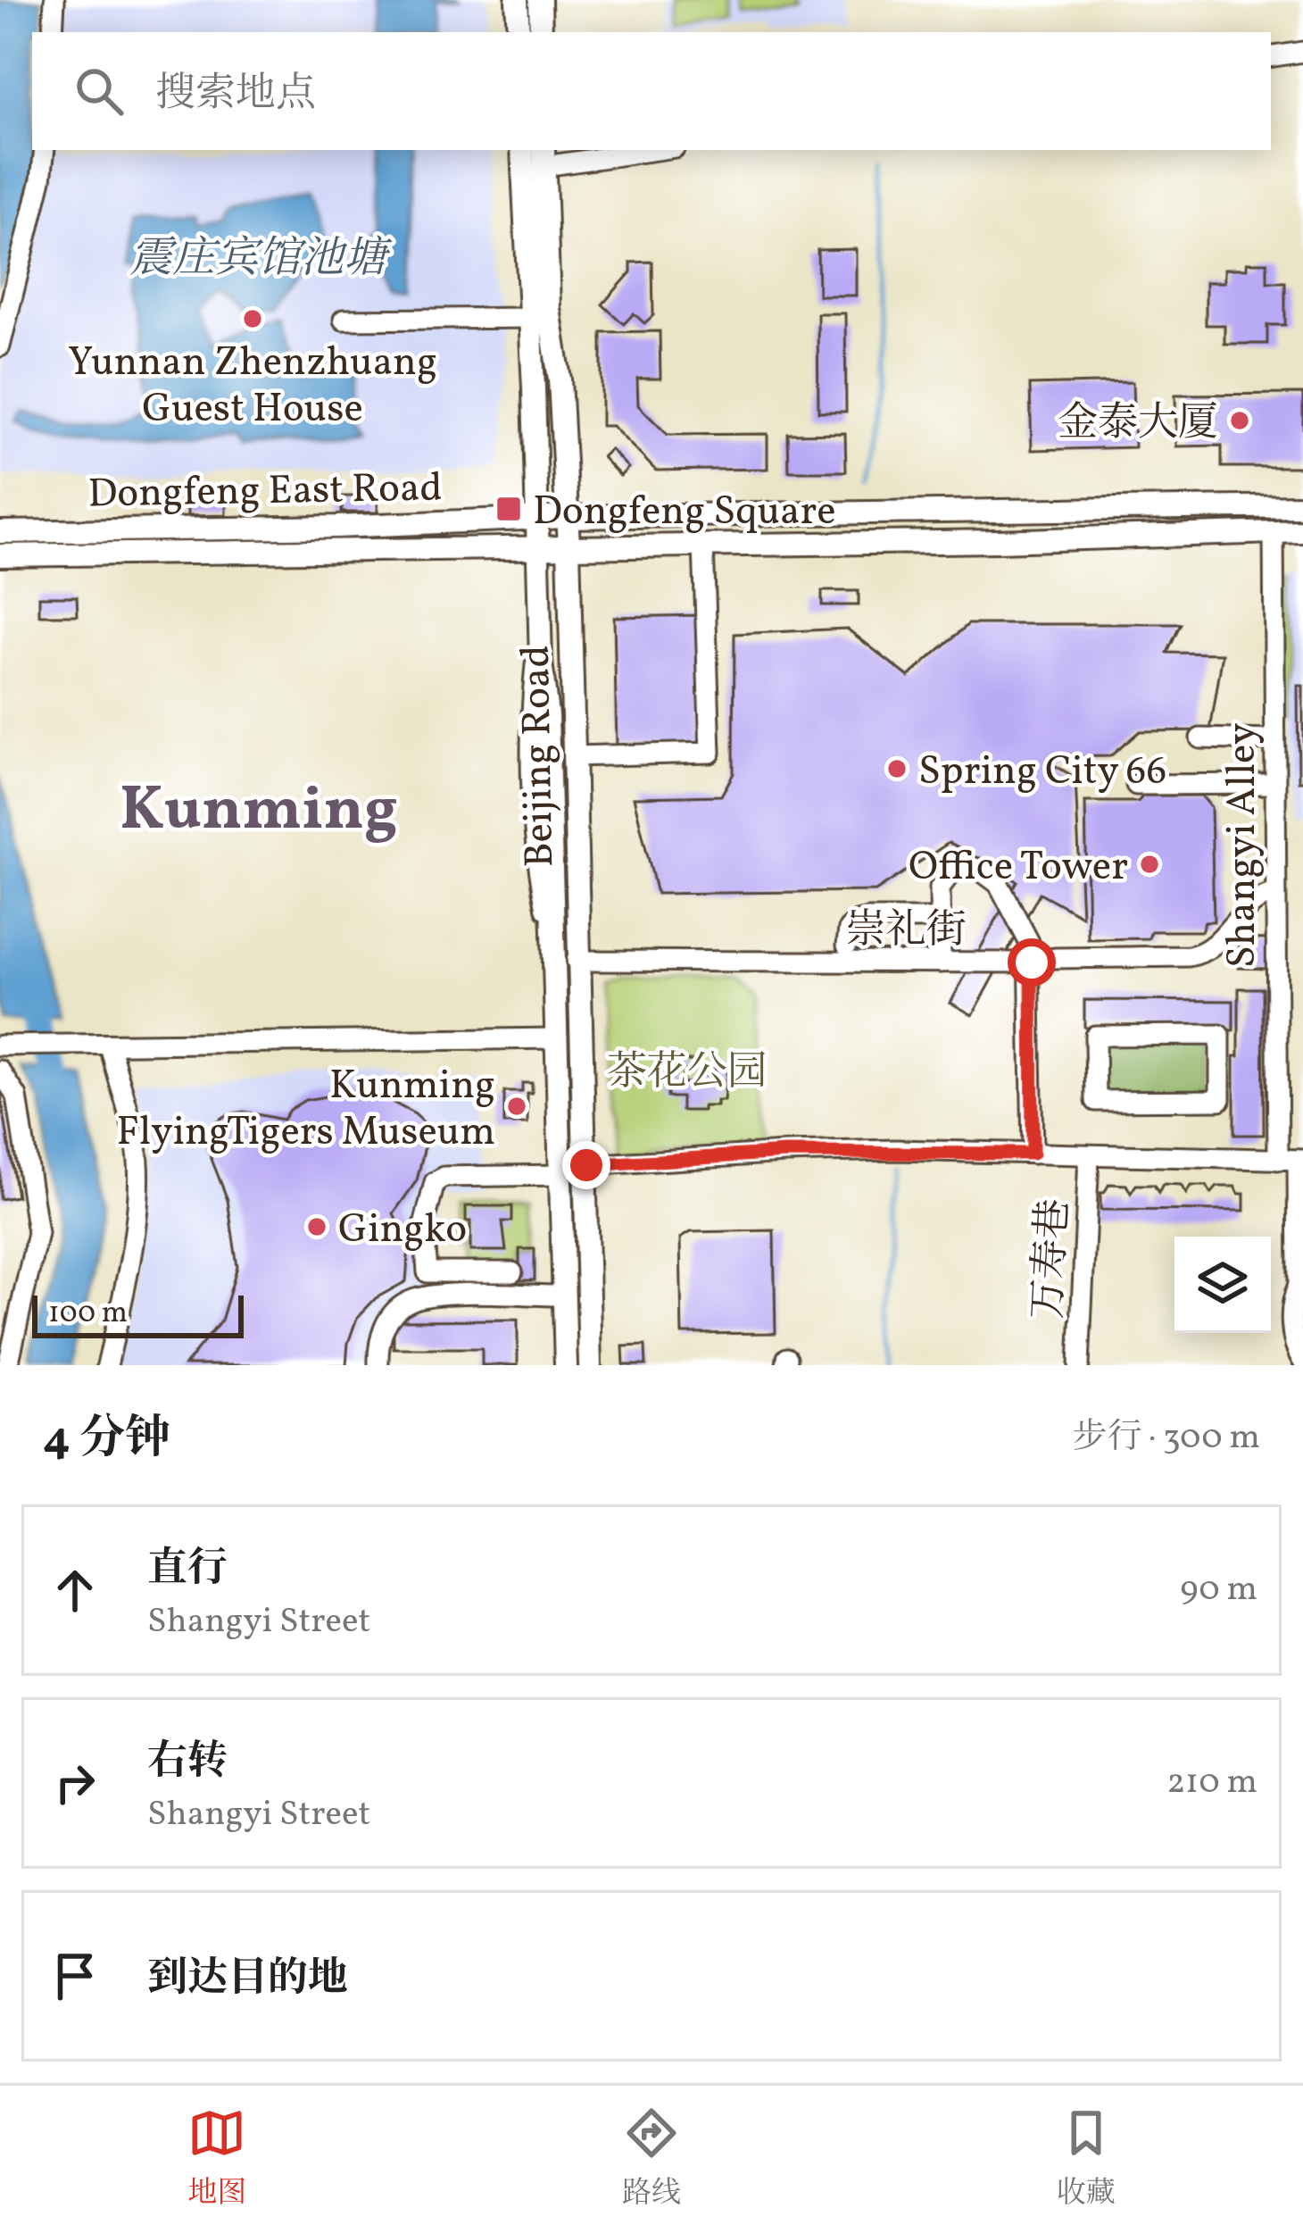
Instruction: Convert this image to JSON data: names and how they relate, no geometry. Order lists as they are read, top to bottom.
{
  "streets": {
    "main road": ["Dongfeng East Road", "Beijing Road"],
    "street": ["Shangyi Alley", "崇礼街", "万寿巷"]
  },
  "crossings": [
    ["Dongfeng East Road", "Beijing Road"],
    ["Dongfeng East Road", "Shangyi Alley"],
    ["Beijing Road", "崇礼街"],
    ["Shangyi Alley", "崇礼街"]
  ],
  "districts": ["Kunming"],
  "water": ["震庄宾馆池塘"],
  "parks": ["茶花公园"],
  "places": {
    "other": [
      "Yunnan Zhenzhuang Guest House",
      "金泰大厦",
      "Spring City 66",
      "Office Tower",
      "Kunming FlyingTigers Museum",
      "Gingko"
    ],
    "transit": ["Dongfeng Square"]
  },
  "scale_bar": "100 m",
  "page": {
    "search": "搜索地点",
    "scale": "100 m",
    "heading": ["4 分钟", "步行 · 300 m"],
    "list": [
      ["直行", "Shangyi Street", "90 m"],
      ["右转", "Shangyi Street", "210 m"],
      "到达目的地"
    ],
    "nav": ["地图", "路线", "收藏"]
  }
}
